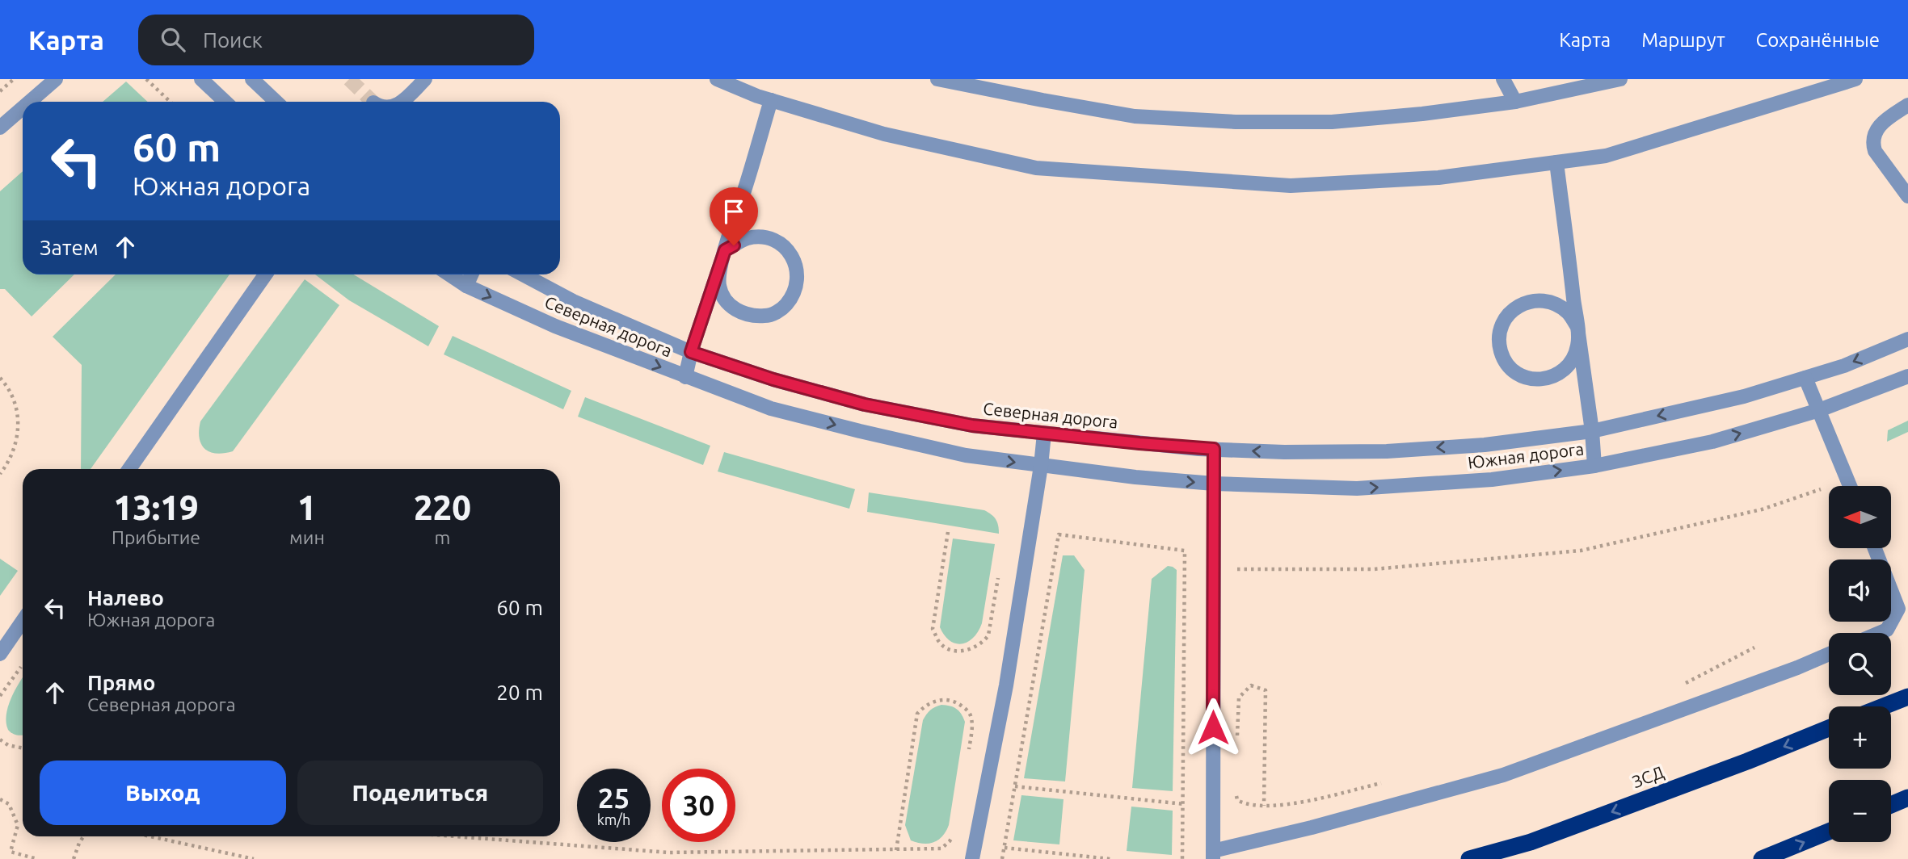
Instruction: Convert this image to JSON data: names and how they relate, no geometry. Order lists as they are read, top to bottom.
{
  "streets": {
    "highway": ["ЗСД"],
    "street": ["Северная дорога", "Южная дорога"]
  },
  "crossings": [
    ["Северная дорога", "Южная дорога"]
  ],
  "one_way": ["ЗСД"],
  "north": "left",
  "page": {
    "header": "Карта",
    "search": "Поиск",
    "nav": ["Карта", "Маршрут", "Сохранённые"],
    "turn": ["60 m", "Южная дорога"],
    "then": "Затем",
    "eta": [
      "13:19",
      "Прибытие",
      "1",
      "мин",
      "220",
      "m"
    ],
    "map_buttons": ["+", "−"],
    "list": [
      {
        "name": "Налево",
        "note": "Южная дорога",
        "value": "60 m"
      },
      {
        "name": "Прямо",
        "note": "Северная дорога",
        "value": "20 m"
      }
    ],
    "buttons": ["Выход", "Поделиться"],
    "speed": "25 km/h",
    "limit": "30"
  }
}
